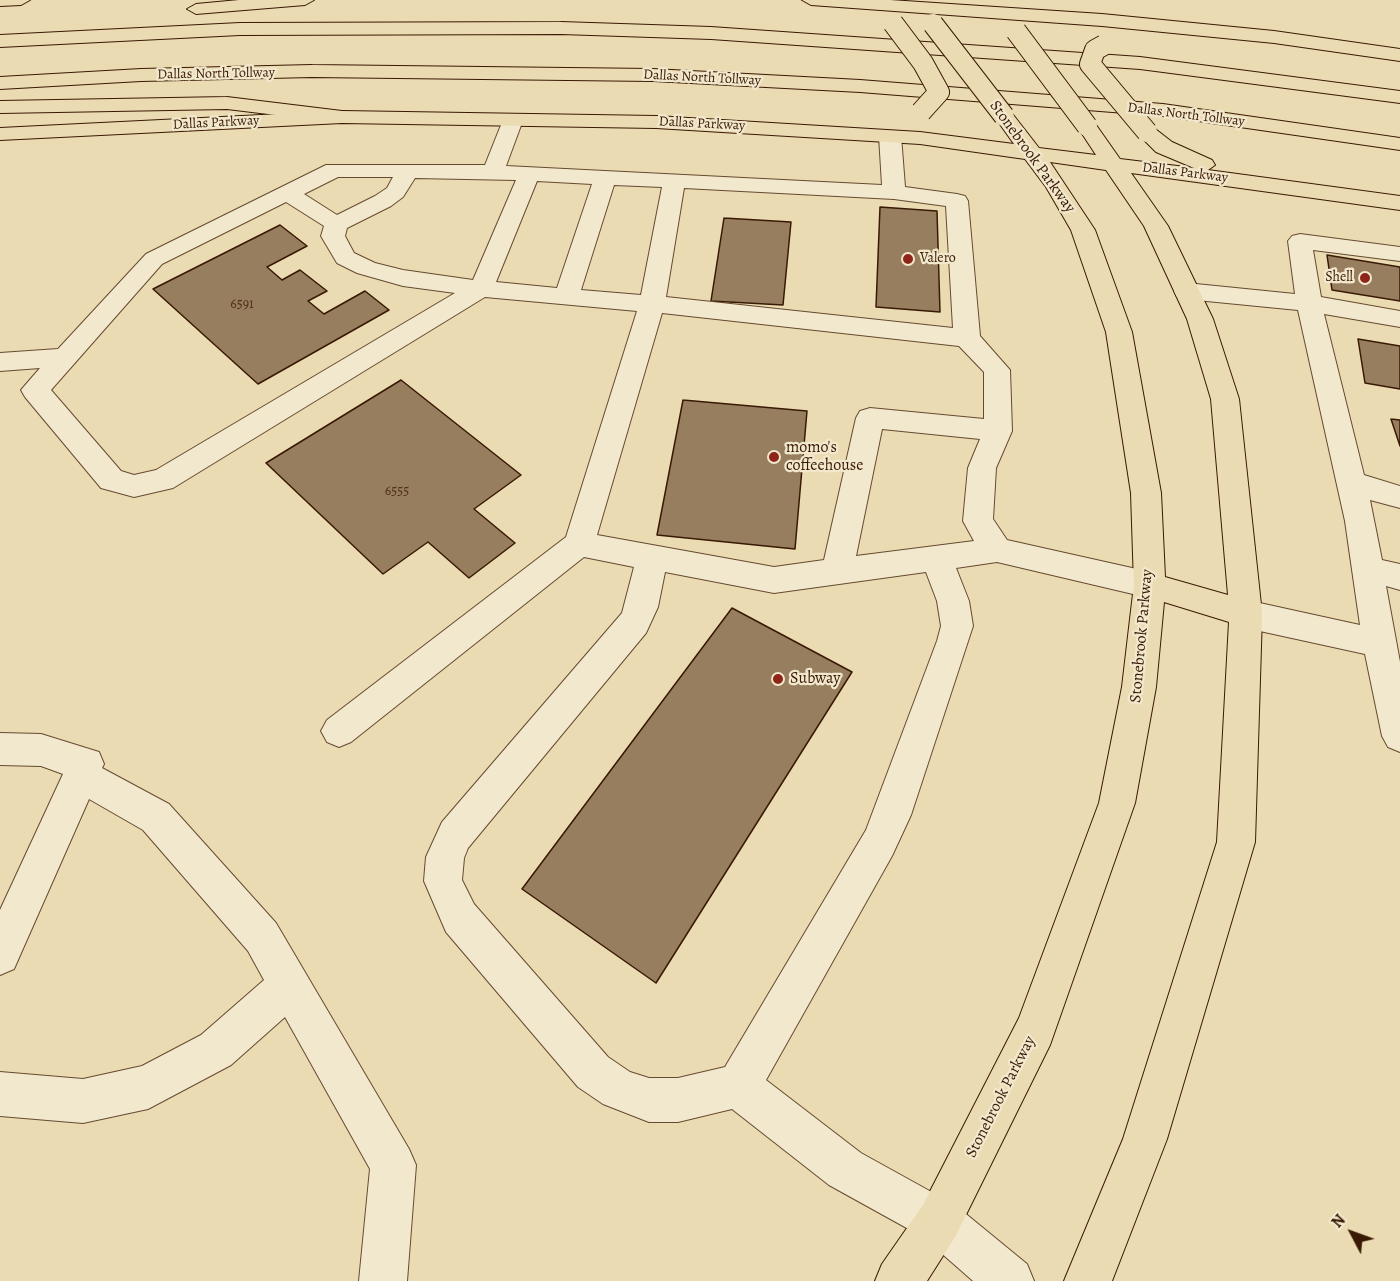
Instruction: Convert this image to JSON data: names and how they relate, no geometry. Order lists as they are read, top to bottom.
{
  "streets": {
    "main road": ["Dallas North Tollway", "Dallas Parkway", "Stonebrook Parkway"]
  },
  "crossings": [
    ["Dallas Parkway", "Stonebrook Parkway"]
  ],
  "places": [
    "Valero",
    "Shell",
    "momo's coffeehouse",
    "Subway"
  ],
  "house_numbers": ["6591", "6555"],
  "north": "top left"
}
